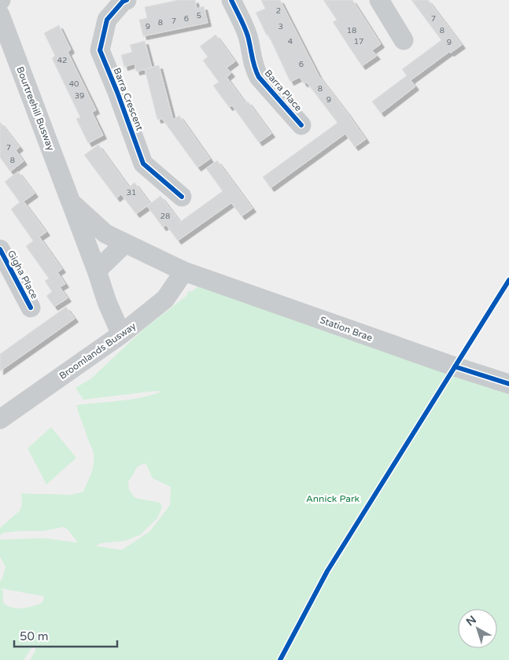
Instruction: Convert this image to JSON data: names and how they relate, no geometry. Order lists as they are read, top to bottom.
{
  "streets": {
    "street": [
      "Barra Place",
      "Barra Crescent",
      "Bourtreehill Busway",
      "Gigha Place",
      "Station Brae",
      "Broomlands Busway"
    ]
  },
  "crossings": [
    ["Bourtreehill Busway", "Station Brae"],
    ["Bourtreehill Busway", "Broomlands Busway"],
    ["Station Brae", "Broomlands Busway"]
  ],
  "parks": ["Annick Park"],
  "house_numbers": [
    "2",
    "5",
    "6",
    "7",
    "7",
    "8",
    "9",
    "3",
    "18",
    "8",
    "4",
    "17",
    "9",
    "42",
    "6",
    "40",
    "8",
    "39",
    "9",
    "7",
    "8",
    "31",
    "28"
  ],
  "scale_bar": "50 m",
  "north": "top left"
}
